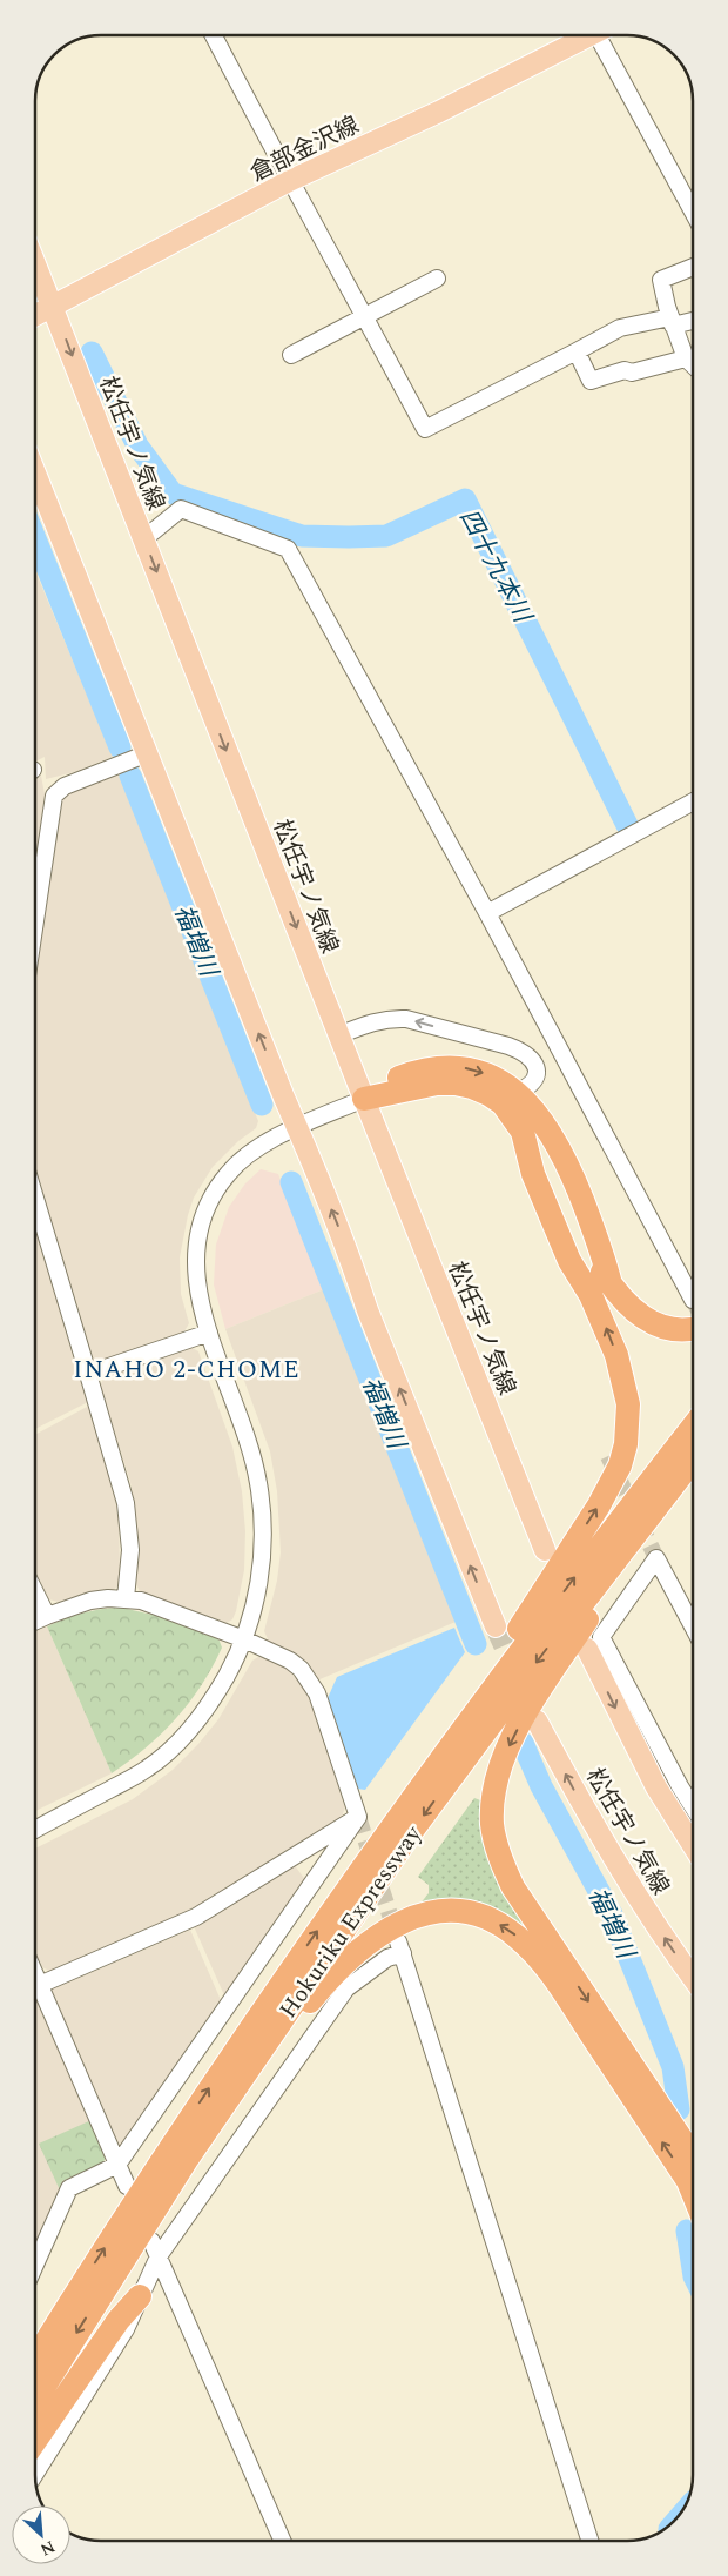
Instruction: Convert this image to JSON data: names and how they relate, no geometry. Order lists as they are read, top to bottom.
{
  "streets": {
    "highway": ["Hokuriku Expressway"],
    "main road": ["倉部金沢線", "松任宇ノ気線"]
  },
  "crossings": [
    ["倉部金沢線", "松任宇ノ気線"]
  ],
  "districts": ["INAHO 2-CHOME"],
  "water": ["四十九本川", "福増川"],
  "north": "bottom right"
}
